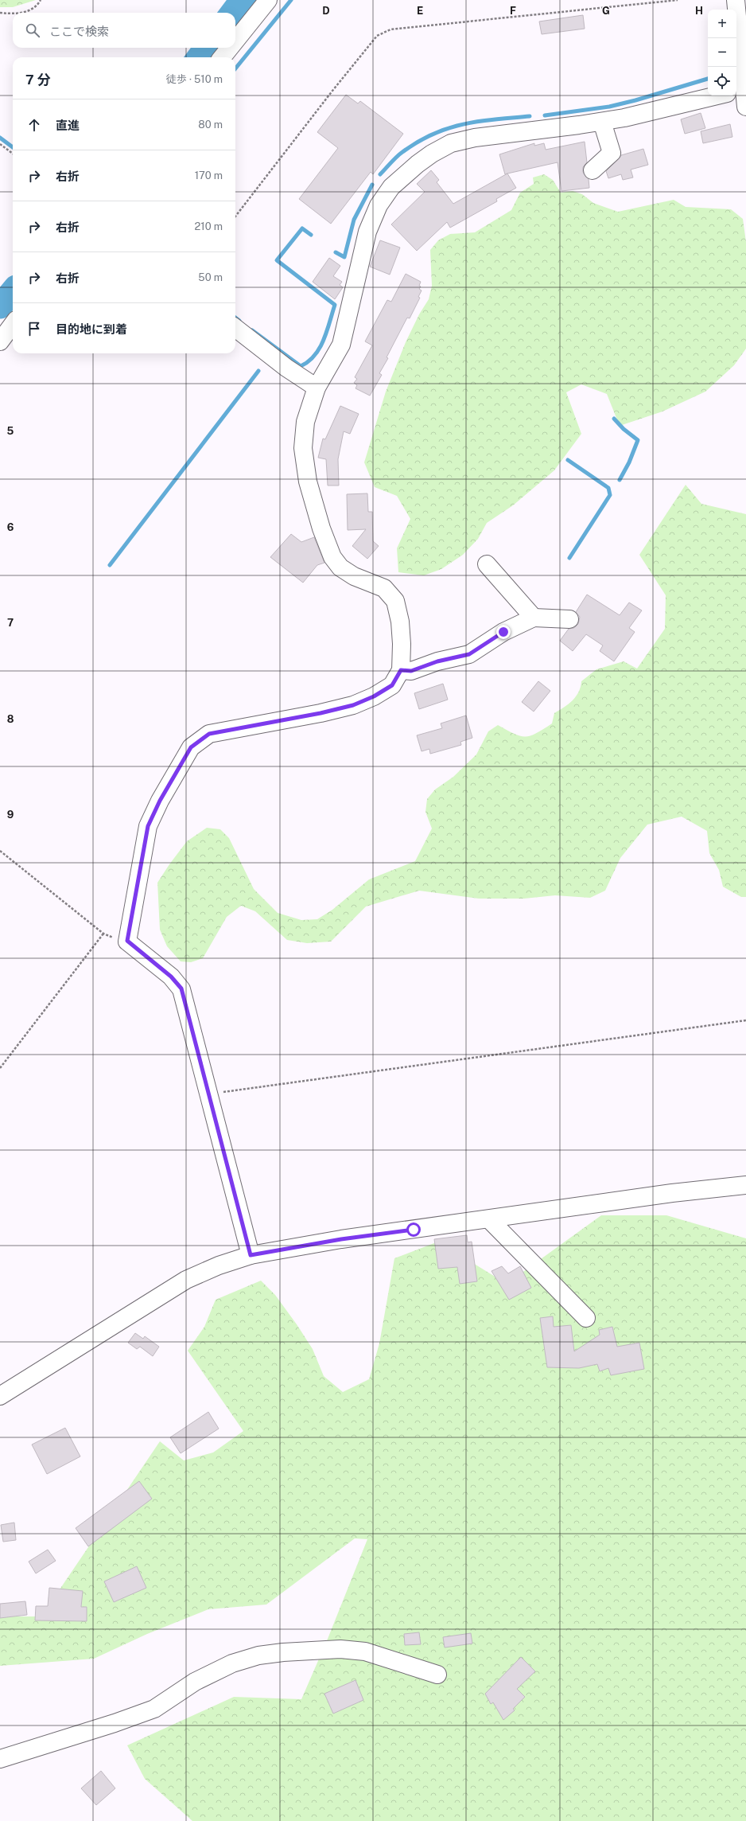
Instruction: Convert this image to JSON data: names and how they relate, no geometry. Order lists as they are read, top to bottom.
{
  "page": {
    "map_buttons": ["+", "−"],
    "search": "ここで検索",
    "heading": ["7 分", "徒歩 · 510 m"],
    "list": [
      ["直進", "80 m"],
      ["右折", "170 m"],
      ["右折", "210 m"],
      ["右折", "50 m"],
      "目的地に到着"
    ]
  },
  "grid": {
    "columns": [
      "D",
      "E",
      "F",
      "G",
      "H"
    ],
    "rows": [
      "5",
      "6",
      "7",
      "8",
      "9"
    ]
  }
}
